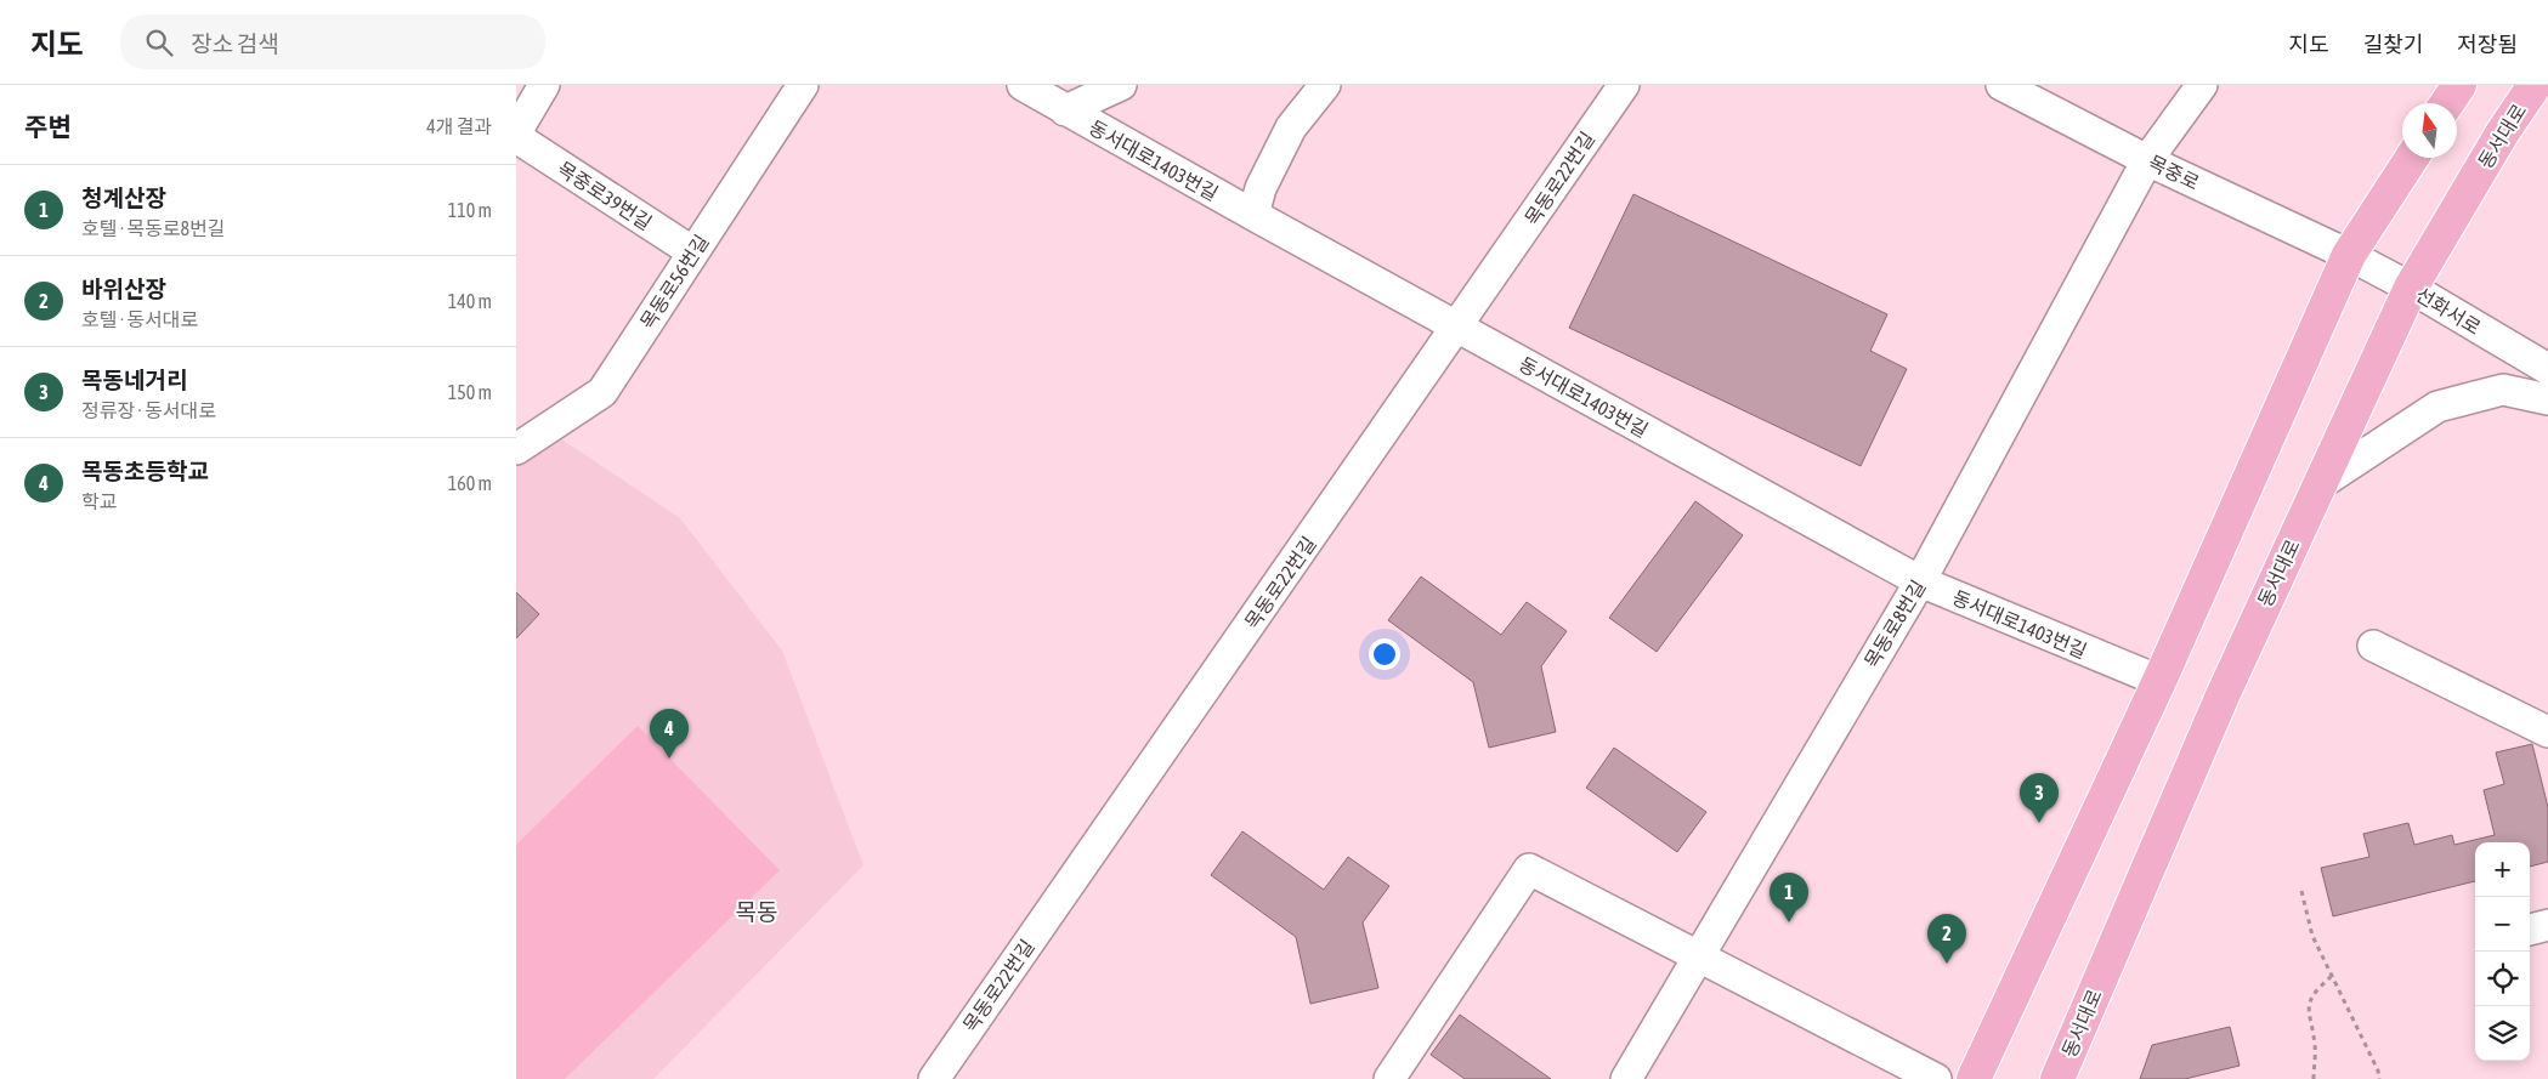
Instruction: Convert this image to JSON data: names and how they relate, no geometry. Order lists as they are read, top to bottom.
{
  "streets": {
    "main road": ["동서대로"],
    "street": [
      "동서대로1403번길",
      "목중로",
      "목동로22번길",
      "목중로39번길",
      "목동로56번길",
      "선화서로",
      "목동로8번길"
    ]
  },
  "crossings": [
    ["동서대로", "선화서로"],
    ["동서대로1403번길", "목동로22번길"],
    ["동서대로1403번길", "목동로8번길"],
    ["목중로", "선화서로"],
    ["목중로", "목동로8번길"],
    ["목중로39번길", "목동로56번길"]
  ],
  "districts": ["목동"],
  "north": "top",
  "page": {
    "header": "지도",
    "search": "장소 검색",
    "nav": ["지도", "길찾기", "저장됨"],
    "heading": ["주변", "4개 결과"],
    "list": [
      {
        "mark": "1",
        "name": "청계산장",
        "note": "호텔 · 목동로8번길",
        "value": "110 m"
      },
      {
        "mark": "2",
        "name": "바위산장",
        "note": "호텔 · 동서대로",
        "value": "140 m"
      },
      {
        "mark": "3",
        "name": "목동네거리",
        "note": "정류장 · 동서대로",
        "value": "150 m"
      },
      {
        "mark": "4",
        "name": "목동초등학교",
        "note": "학교",
        "value": "160 m"
      }
    ],
    "pins": [
      "4",
      "3",
      "1",
      "2"
    ],
    "map_buttons": ["+", "−"]
  }
}
